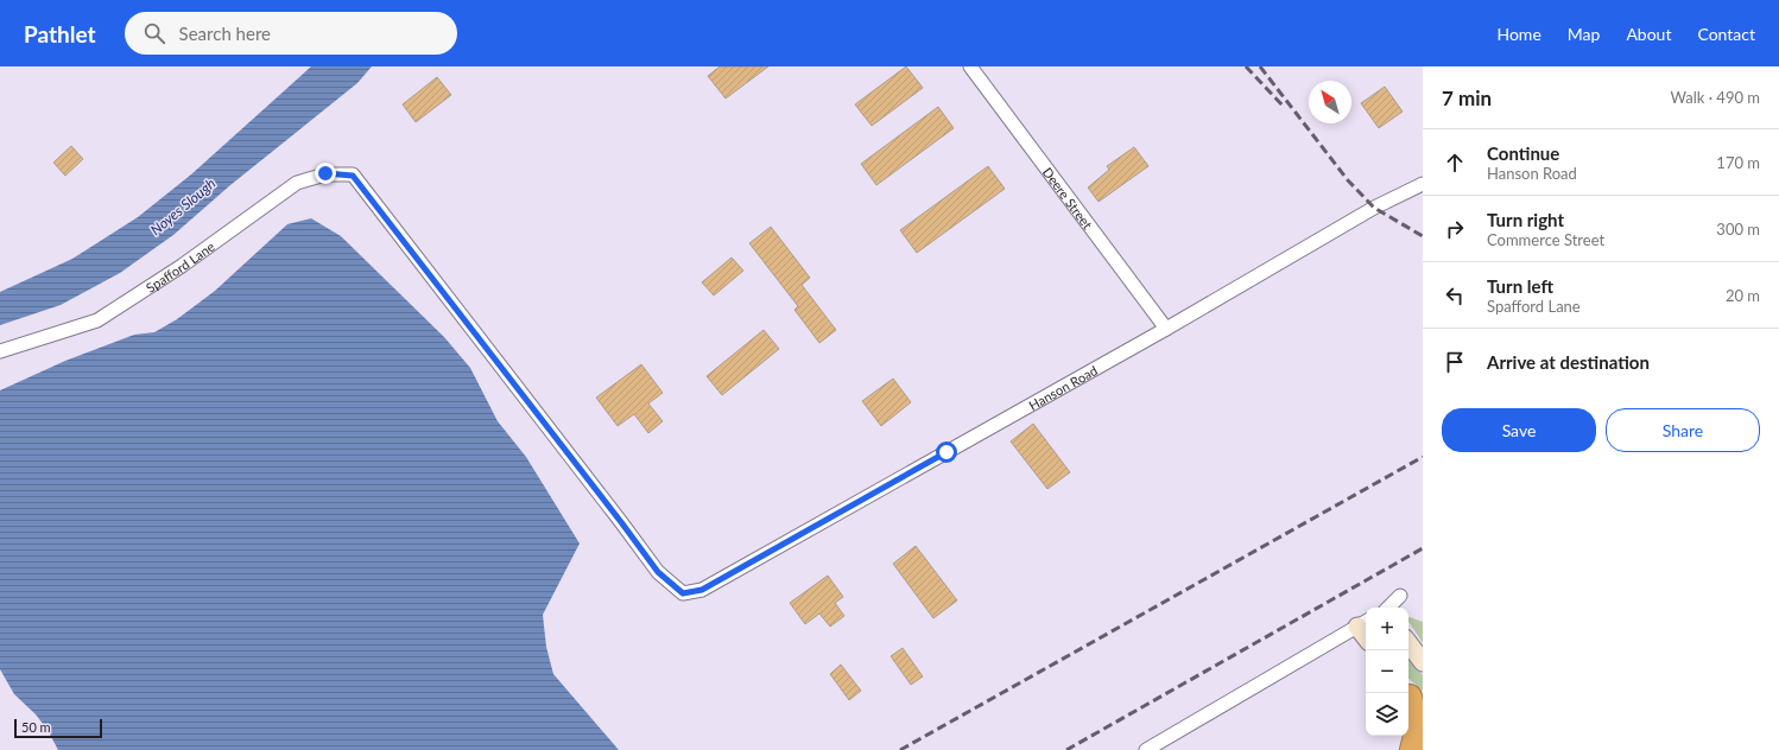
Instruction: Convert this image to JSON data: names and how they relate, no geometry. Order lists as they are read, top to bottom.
{
  "streets": {
    "street": ["Deere Street", "Spafford Lane", "Hanson Road"]
  },
  "crossings": [
    ["Deere Street", "Hanson Road"],
    ["Spafford Lane", "Hanson Road"]
  ],
  "water": ["Noyes Slough"],
  "scale_bar": "50 m",
  "north": "top left",
  "page": {
    "header": "Pathlet",
    "search": "Search here",
    "nav": [
      "Home",
      "Map",
      "About",
      "Contact"
    ],
    "heading": ["7 min", "Walk · 490 m"],
    "list": [
      ["Continue", "Hanson Road", "170 m"],
      ["Turn right", "Commerce Street", "300 m"],
      ["Turn left", "Spafford Lane", "20 m"],
      "Arrive at destination"
    ],
    "buttons": ["Save", "Share"],
    "map_buttons": ["+", "−"],
    "scale": "50 m"
  }
}
